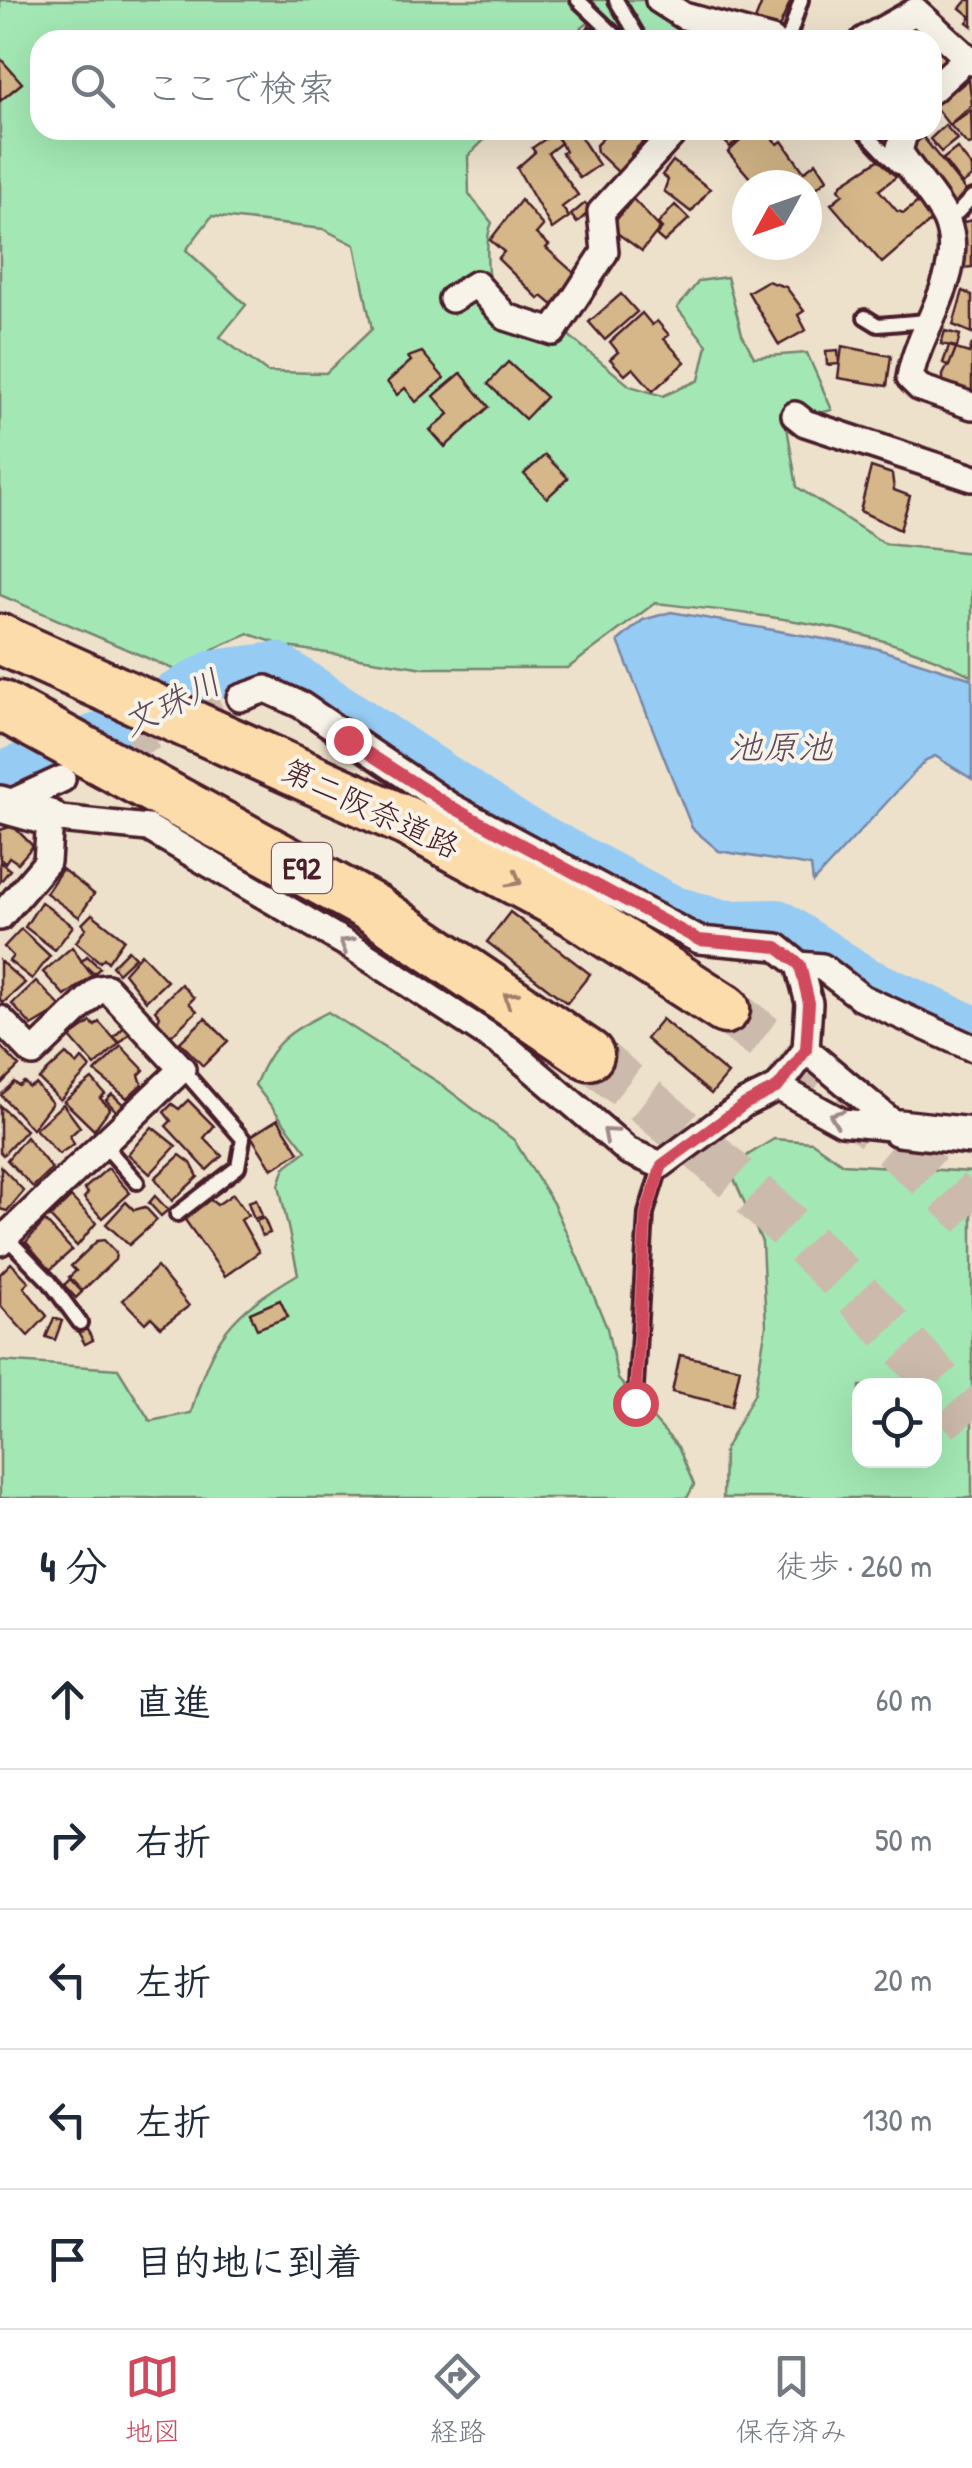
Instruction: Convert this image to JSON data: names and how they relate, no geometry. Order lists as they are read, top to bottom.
{
  "streets": {
    "highway": ["第二阪奈道路", "E92"]
  },
  "water": ["文珠川", "池原池"],
  "north": "bottom left",
  "page": {
    "search": "ここで検索",
    "heading": ["4 分", "徒歩 · 260 m"],
    "list": [
      ["直進", "60 m"],
      ["右折", "50 m"],
      ["左折", "20 m"],
      ["左折", "130 m"],
      "目的地に到着"
    ],
    "nav": ["地図", "経路", "保存済み"]
  }
}
